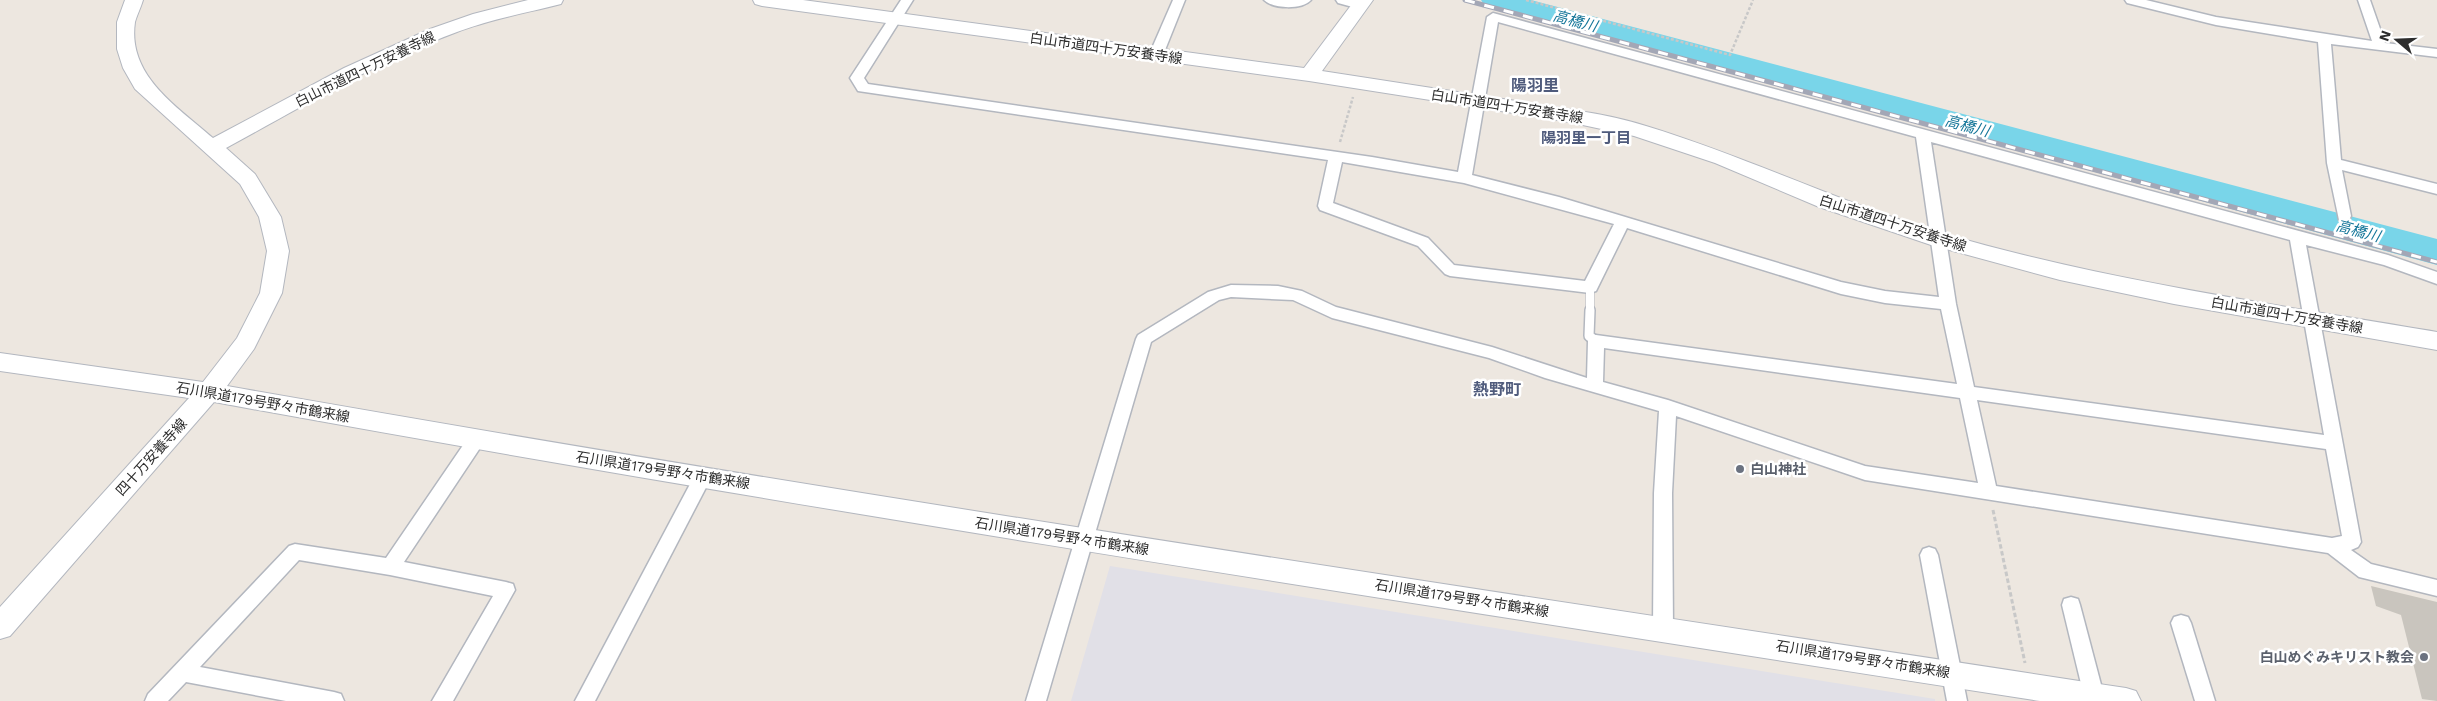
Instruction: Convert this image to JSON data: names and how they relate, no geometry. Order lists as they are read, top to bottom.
{
  "streets": {
    "street": ["白山市道四十万安養寺線", "石川県道179号野々市鶴来線", "四十万安養寺線"]
  },
  "crossings": [
    ["白山市道四十万安養寺線", "四十万安養寺線"],
    ["石川県道179号野々市鶴来線", "四十万安養寺線"]
  ],
  "districts": ["陽羽里", "陽羽里一丁目", "熱野町"],
  "water": ["高橋川"],
  "places": ["白山神社", "白山めぐみキリスト教会"],
  "north": "left"
}
